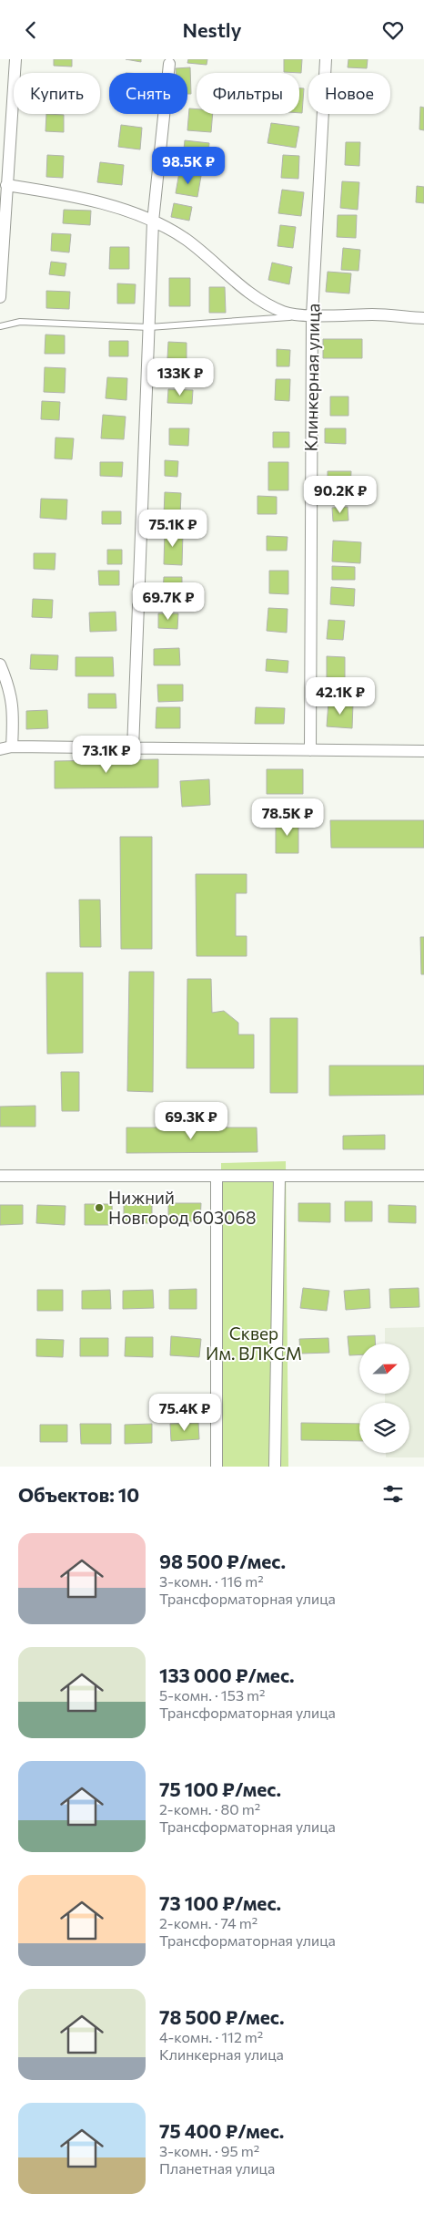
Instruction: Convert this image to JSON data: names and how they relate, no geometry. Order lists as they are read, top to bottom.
{
  "streets": {
    "street": ["Клинкерная улица"]
  },
  "parks": ["Сквер Им. ВЛКСМ"],
  "places": ["Нижний Новгород 603068"],
  "north": "right",
  "page": {
    "header": "Nestly",
    "chip": [
      "Купить",
      "Снять",
      "Фильтры",
      "Новое"
    ],
    "price": [
      "98.5K ₽",
      "133K ₽",
      "90.2K ₽",
      "75.1K ₽",
      "69.7K ₽",
      "42.1K ₽",
      "73.1K ₽",
      "78.5K ₽",
      "69.3K ₽",
      "75.4K ₽"
    ],
    "heading": "Объектов: 10",
    "list": [
      {
        "name": "98 500 ₽/мес.",
        "note": "3-комн. · 116 m² · Трансформаторная улица"
      },
      {
        "name": "133 000 ₽/мес.",
        "note": "5-комн. · 153 m² · Трансформаторная улица"
      },
      {
        "name": "75 100 ₽/мес.",
        "note": "2-комн. · 80 m² · Трансформаторная улица"
      },
      {
        "name": "73 100 ₽/мес.",
        "note": "2-комн. · 74 m² · Трансформаторная улица"
      },
      {
        "name": "78 500 ₽/мес.",
        "note": "4-комн. · 112 m² · Клинкерная улица"
      },
      {
        "name": "75 400 ₽/мес.",
        "note": "3-комн. · 95 m² · Планетная улица"
      }
    ]
  }
}
